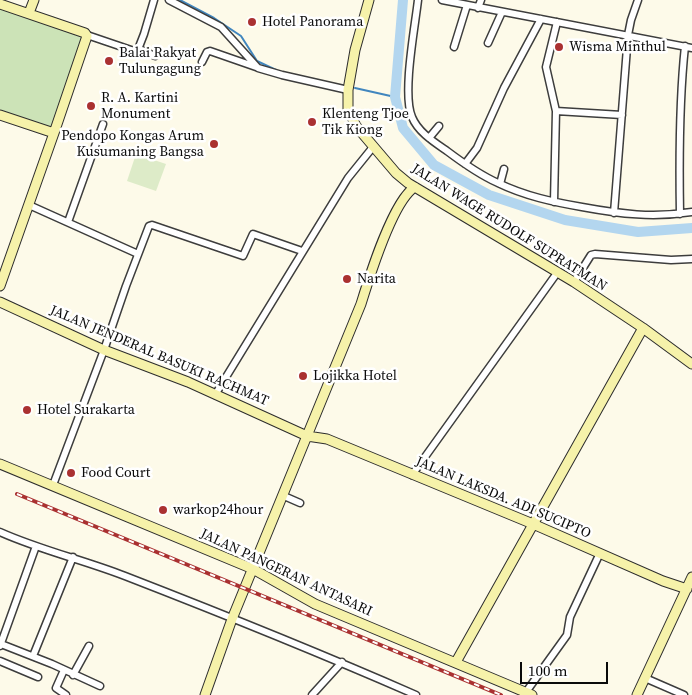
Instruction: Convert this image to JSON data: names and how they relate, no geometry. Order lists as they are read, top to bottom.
{
  "streets": {
    "street": [
      "JALAN WAGE RUDOLF SUPRATMAN",
      "JALAN JENDERAL BASUKI RACHMAT",
      "JALAN LAKSDA. ADI SUCIPTO",
      "JALAN PANGERAN ANTASARI"
    ]
  },
  "crossings": [
    ["JALAN JENDERAL BASUKI RACHMAT", "JALAN LAKSDA. ADI SUCIPTO"]
  ],
  "places": [
    "Hotel Panorama",
    "Wisma Minthul",
    "Balai Rakyat Tulungagung",
    "R. A. Kartini Monument",
    "Klenteng Tjoe Tik Kiong",
    "Pendopo Kongas Arum Kusumaning Bangsa",
    "Narita",
    "Lojikka Hotel",
    "Hotel Surakarta",
    "Food Court",
    "warkop24hour"
  ],
  "scale_bar": "100 m"
}
